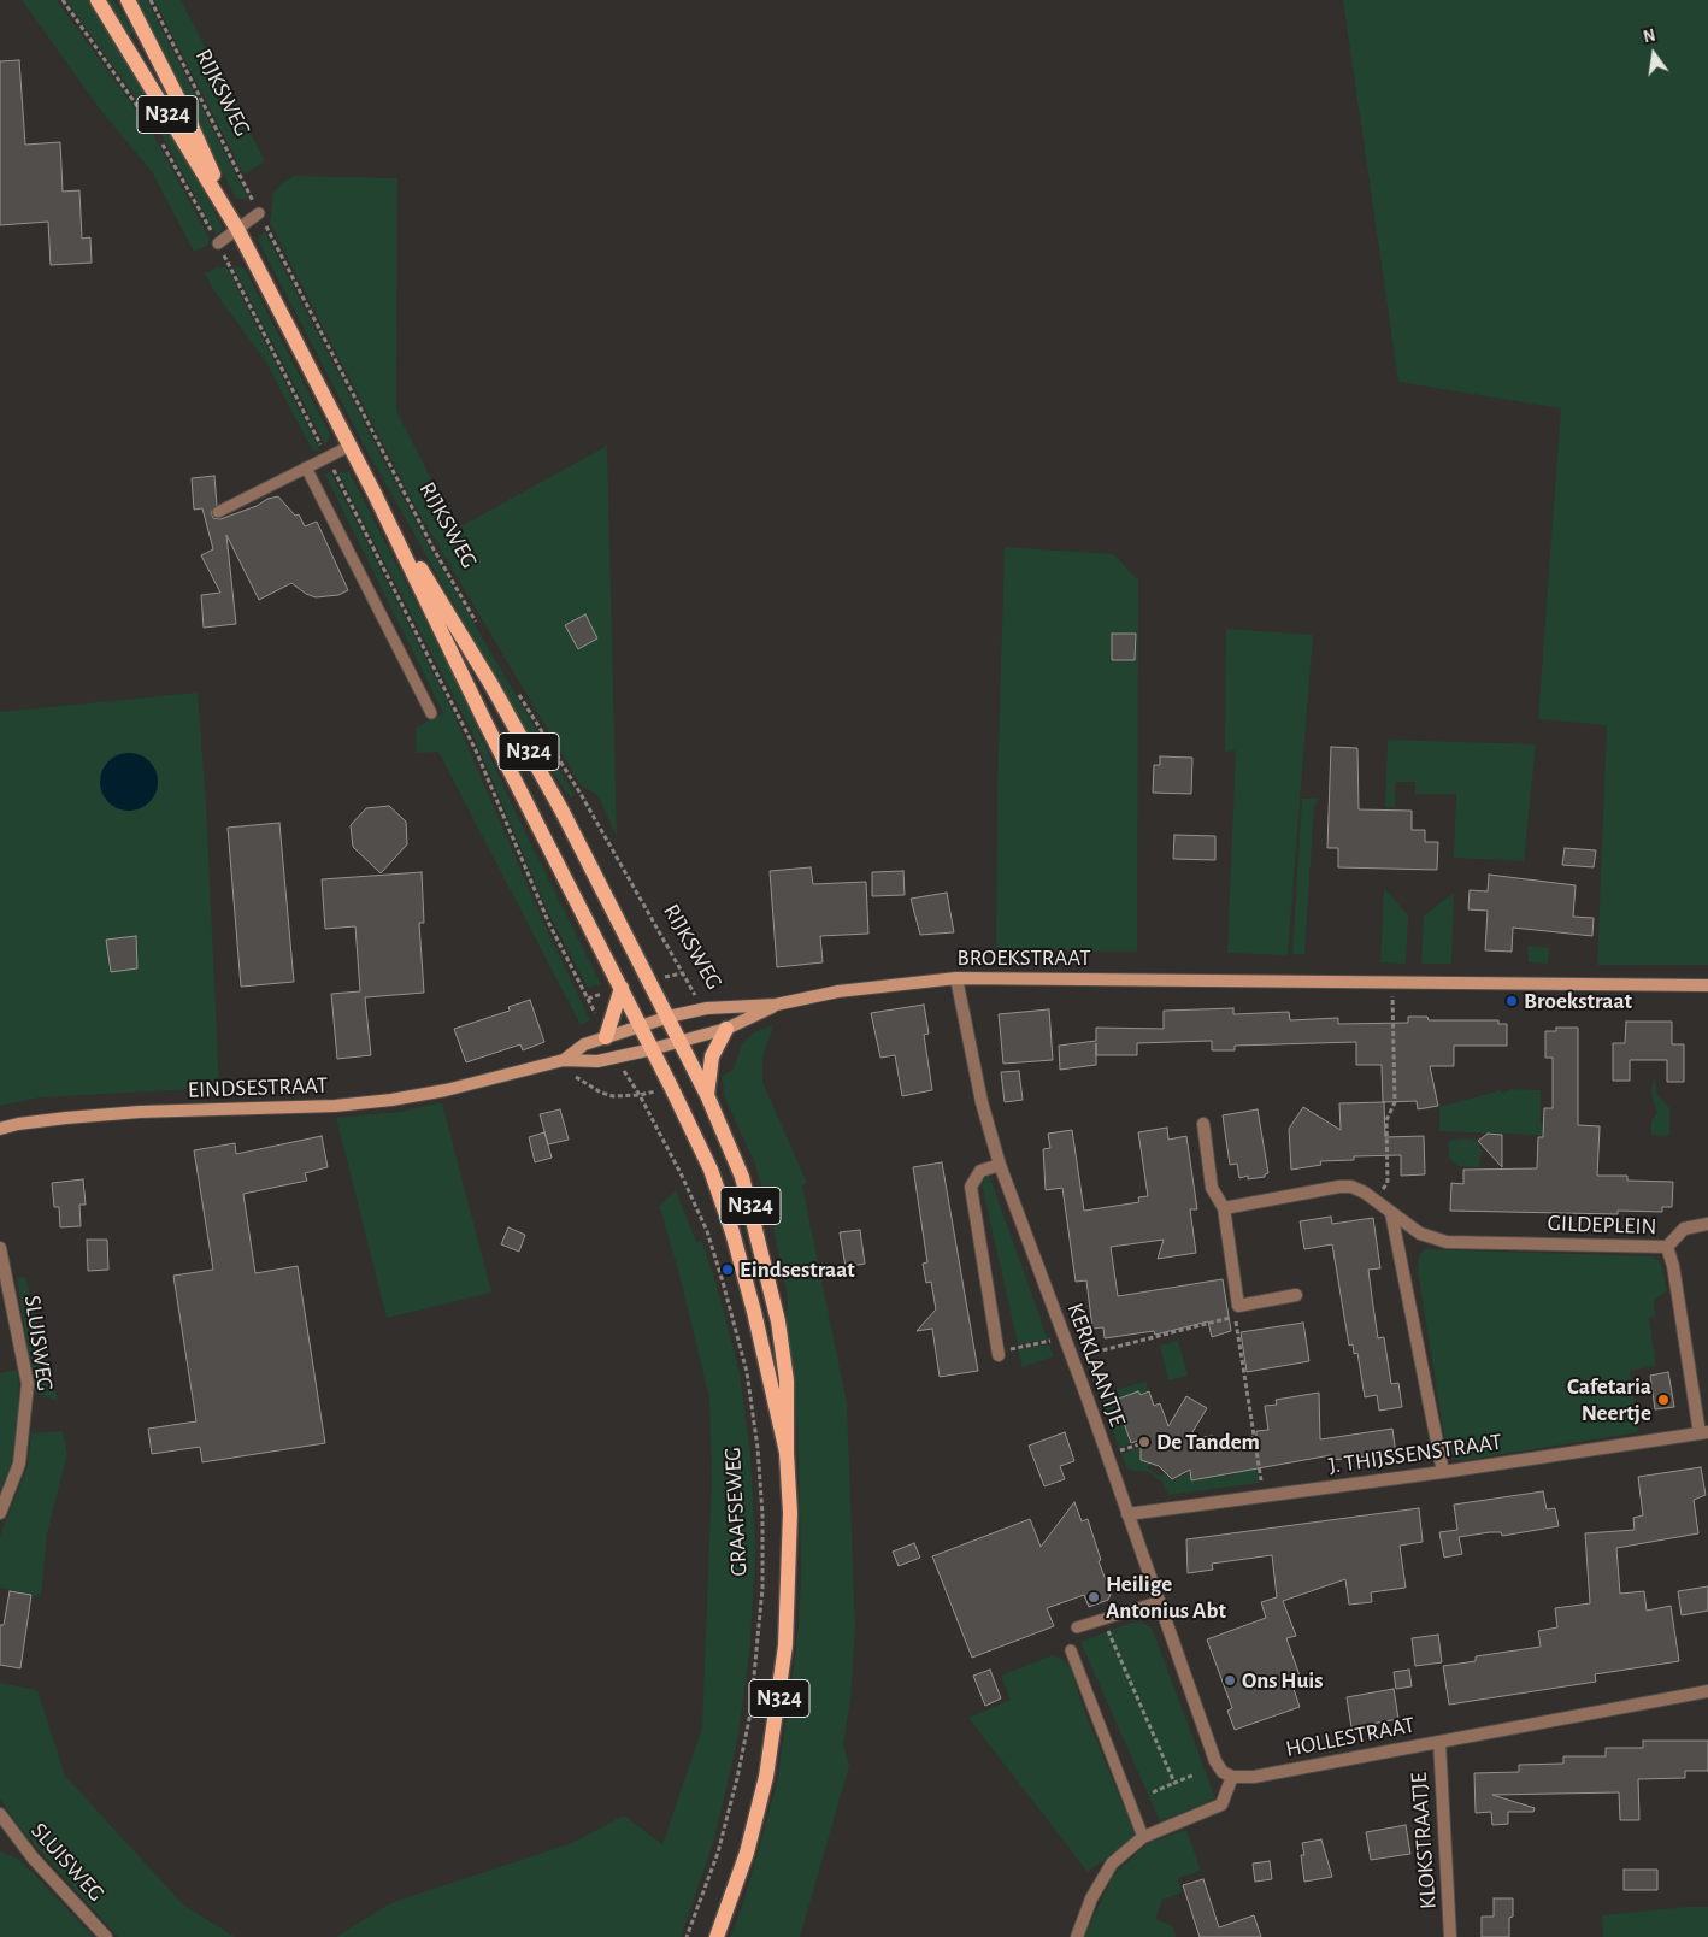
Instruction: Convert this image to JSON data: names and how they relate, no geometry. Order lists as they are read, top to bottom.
{
  "streets": {
    "main road": [
      "RIJKSWEG",
      "N324",
      "BROEKSTRAAT",
      "EINDSESTRAAT"
    ],
    "street": [
      "GILDEPLEIN",
      "SLUISWEG",
      "KERKLAANTJE",
      "J. THIJSSENSTRAAT",
      "HOLLESTRAAT",
      "KLOKSTRAATJE"
    ],
    "path": ["GRAAFSEWEG"]
  },
  "crossings": [
    ["RIJKSWEG", "N324"],
    ["RIJKSWEG", "BROEKSTRAAT"],
    ["RIJKSWEG", "EINDSESTRAAT"],
    ["N324", "BROEKSTRAAT"],
    ["N324", "EINDSESTRAAT"],
    ["BROEKSTRAAT", "EINDSESTRAAT"],
    ["BROEKSTRAAT", "KERKLAANTJE"],
    ["EINDSESTRAAT", "GRAAFSEWEG"],
    ["GILDEPLEIN", "J. THIJSSENSTRAAT"],
    ["KERKLAANTJE", "J. THIJSSENSTRAAT"],
    ["KERKLAANTJE", "HOLLESTRAAT"],
    ["HOLLESTRAAT", "KLOKSTRAATJE"]
  ],
  "places": [
    "Broekstraat",
    "Eindsestraat",
    "Cafetaria Neertje",
    "De Tandem",
    "Heilige Antonius Abt",
    "Ons Huis"
  ],
  "north": "top"
}
